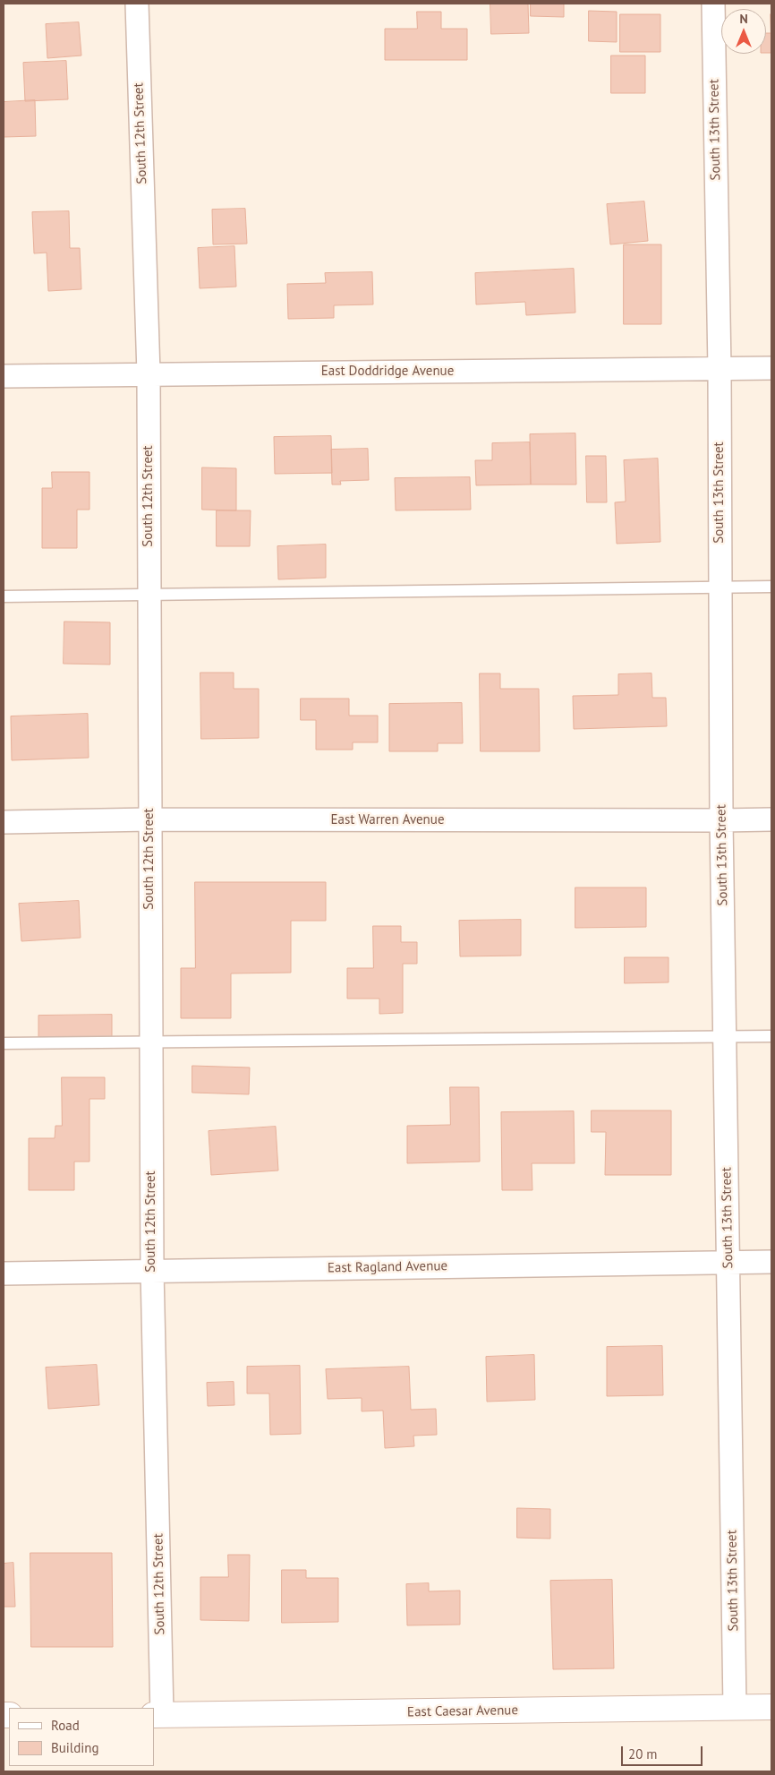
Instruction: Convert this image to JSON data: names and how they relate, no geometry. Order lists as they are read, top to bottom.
{
  "streets": {
    "street": [
      "South 13th Street",
      "South 12th Street",
      "East Doddridge Avenue",
      "East Warren Avenue",
      "East Ragland Avenue",
      "East Caesar Avenue"
    ]
  },
  "crossings": [
    ["South 13th Street", "East Doddridge Avenue"],
    ["South 13th Street", "East Warren Avenue"],
    ["South 13th Street", "East Ragland Avenue"],
    ["South 13th Street", "East Caesar Avenue"],
    ["South 12th Street", "East Doddridge Avenue"],
    ["South 12th Street", "East Warren Avenue"],
    ["South 12th Street", "East Ragland Avenue"],
    ["South 12th Street", "East Caesar Avenue"]
  ],
  "legend": ["Road", "Building"],
  "scale_bar": "20 m",
  "north": "top"
}
